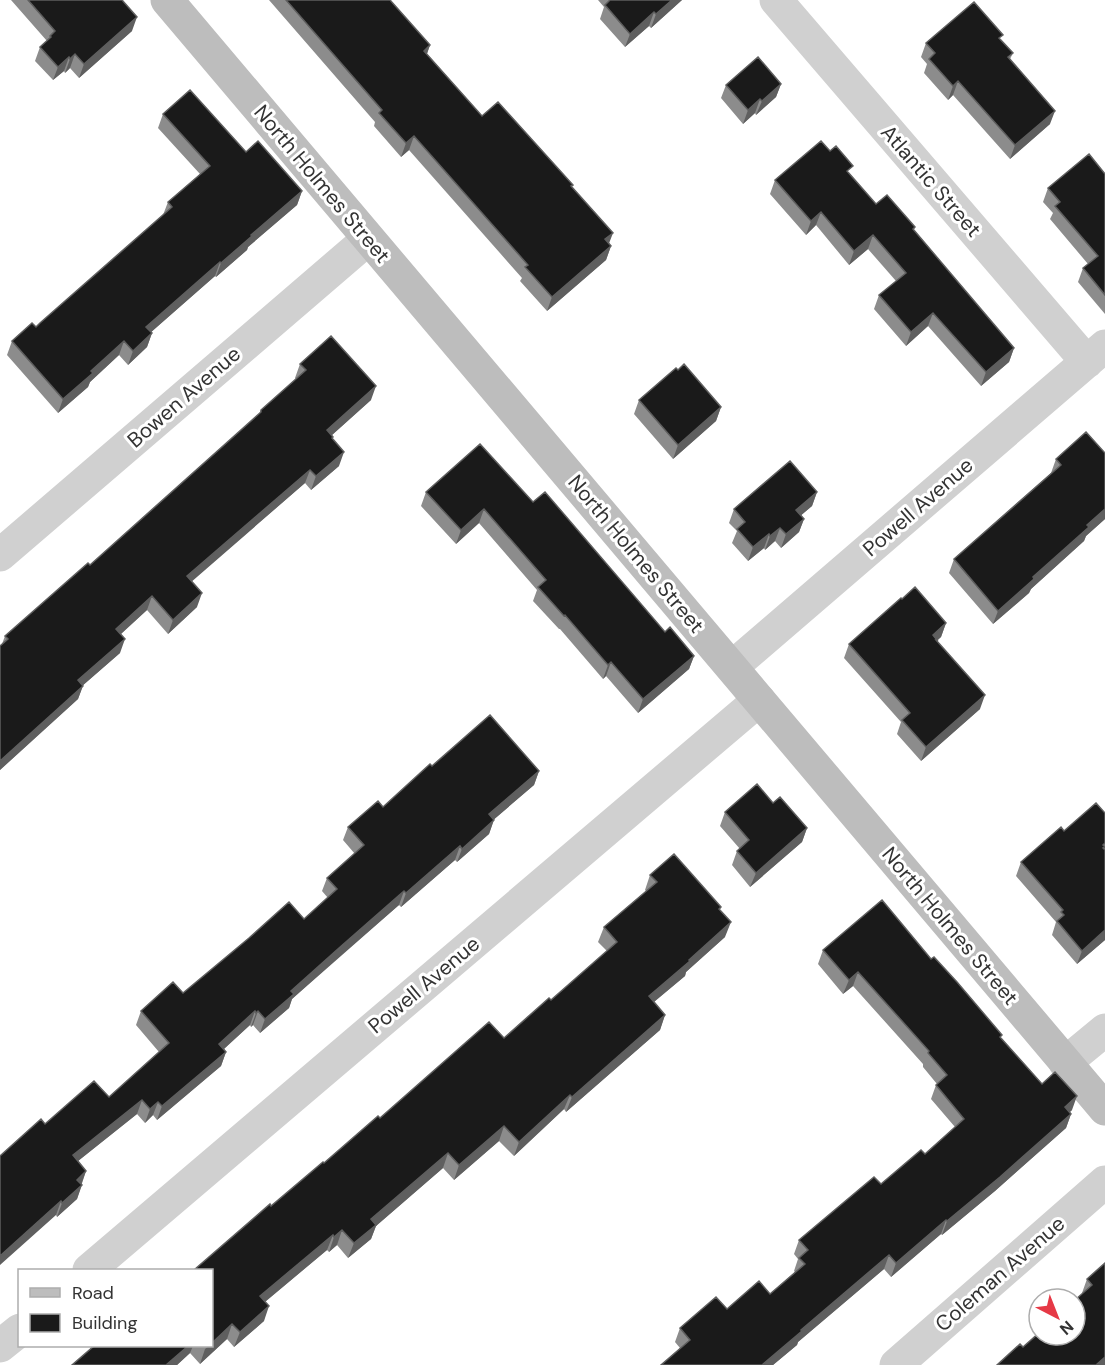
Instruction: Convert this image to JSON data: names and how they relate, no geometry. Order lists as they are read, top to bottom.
{
  "streets": {
    "street": [
      "Atlantic Street",
      "North Holmes Street",
      "Bowen Avenue",
      "Powell Avenue",
      "Coleman Avenue"
    ]
  },
  "crossings": [
    ["Atlantic Street", "Powell Avenue"],
    ["North Holmes Street", "Bowen Avenue"],
    ["North Holmes Street", "Powell Avenue"]
  ],
  "legend": ["Road", "Building"],
  "north": "bottom right"
}
